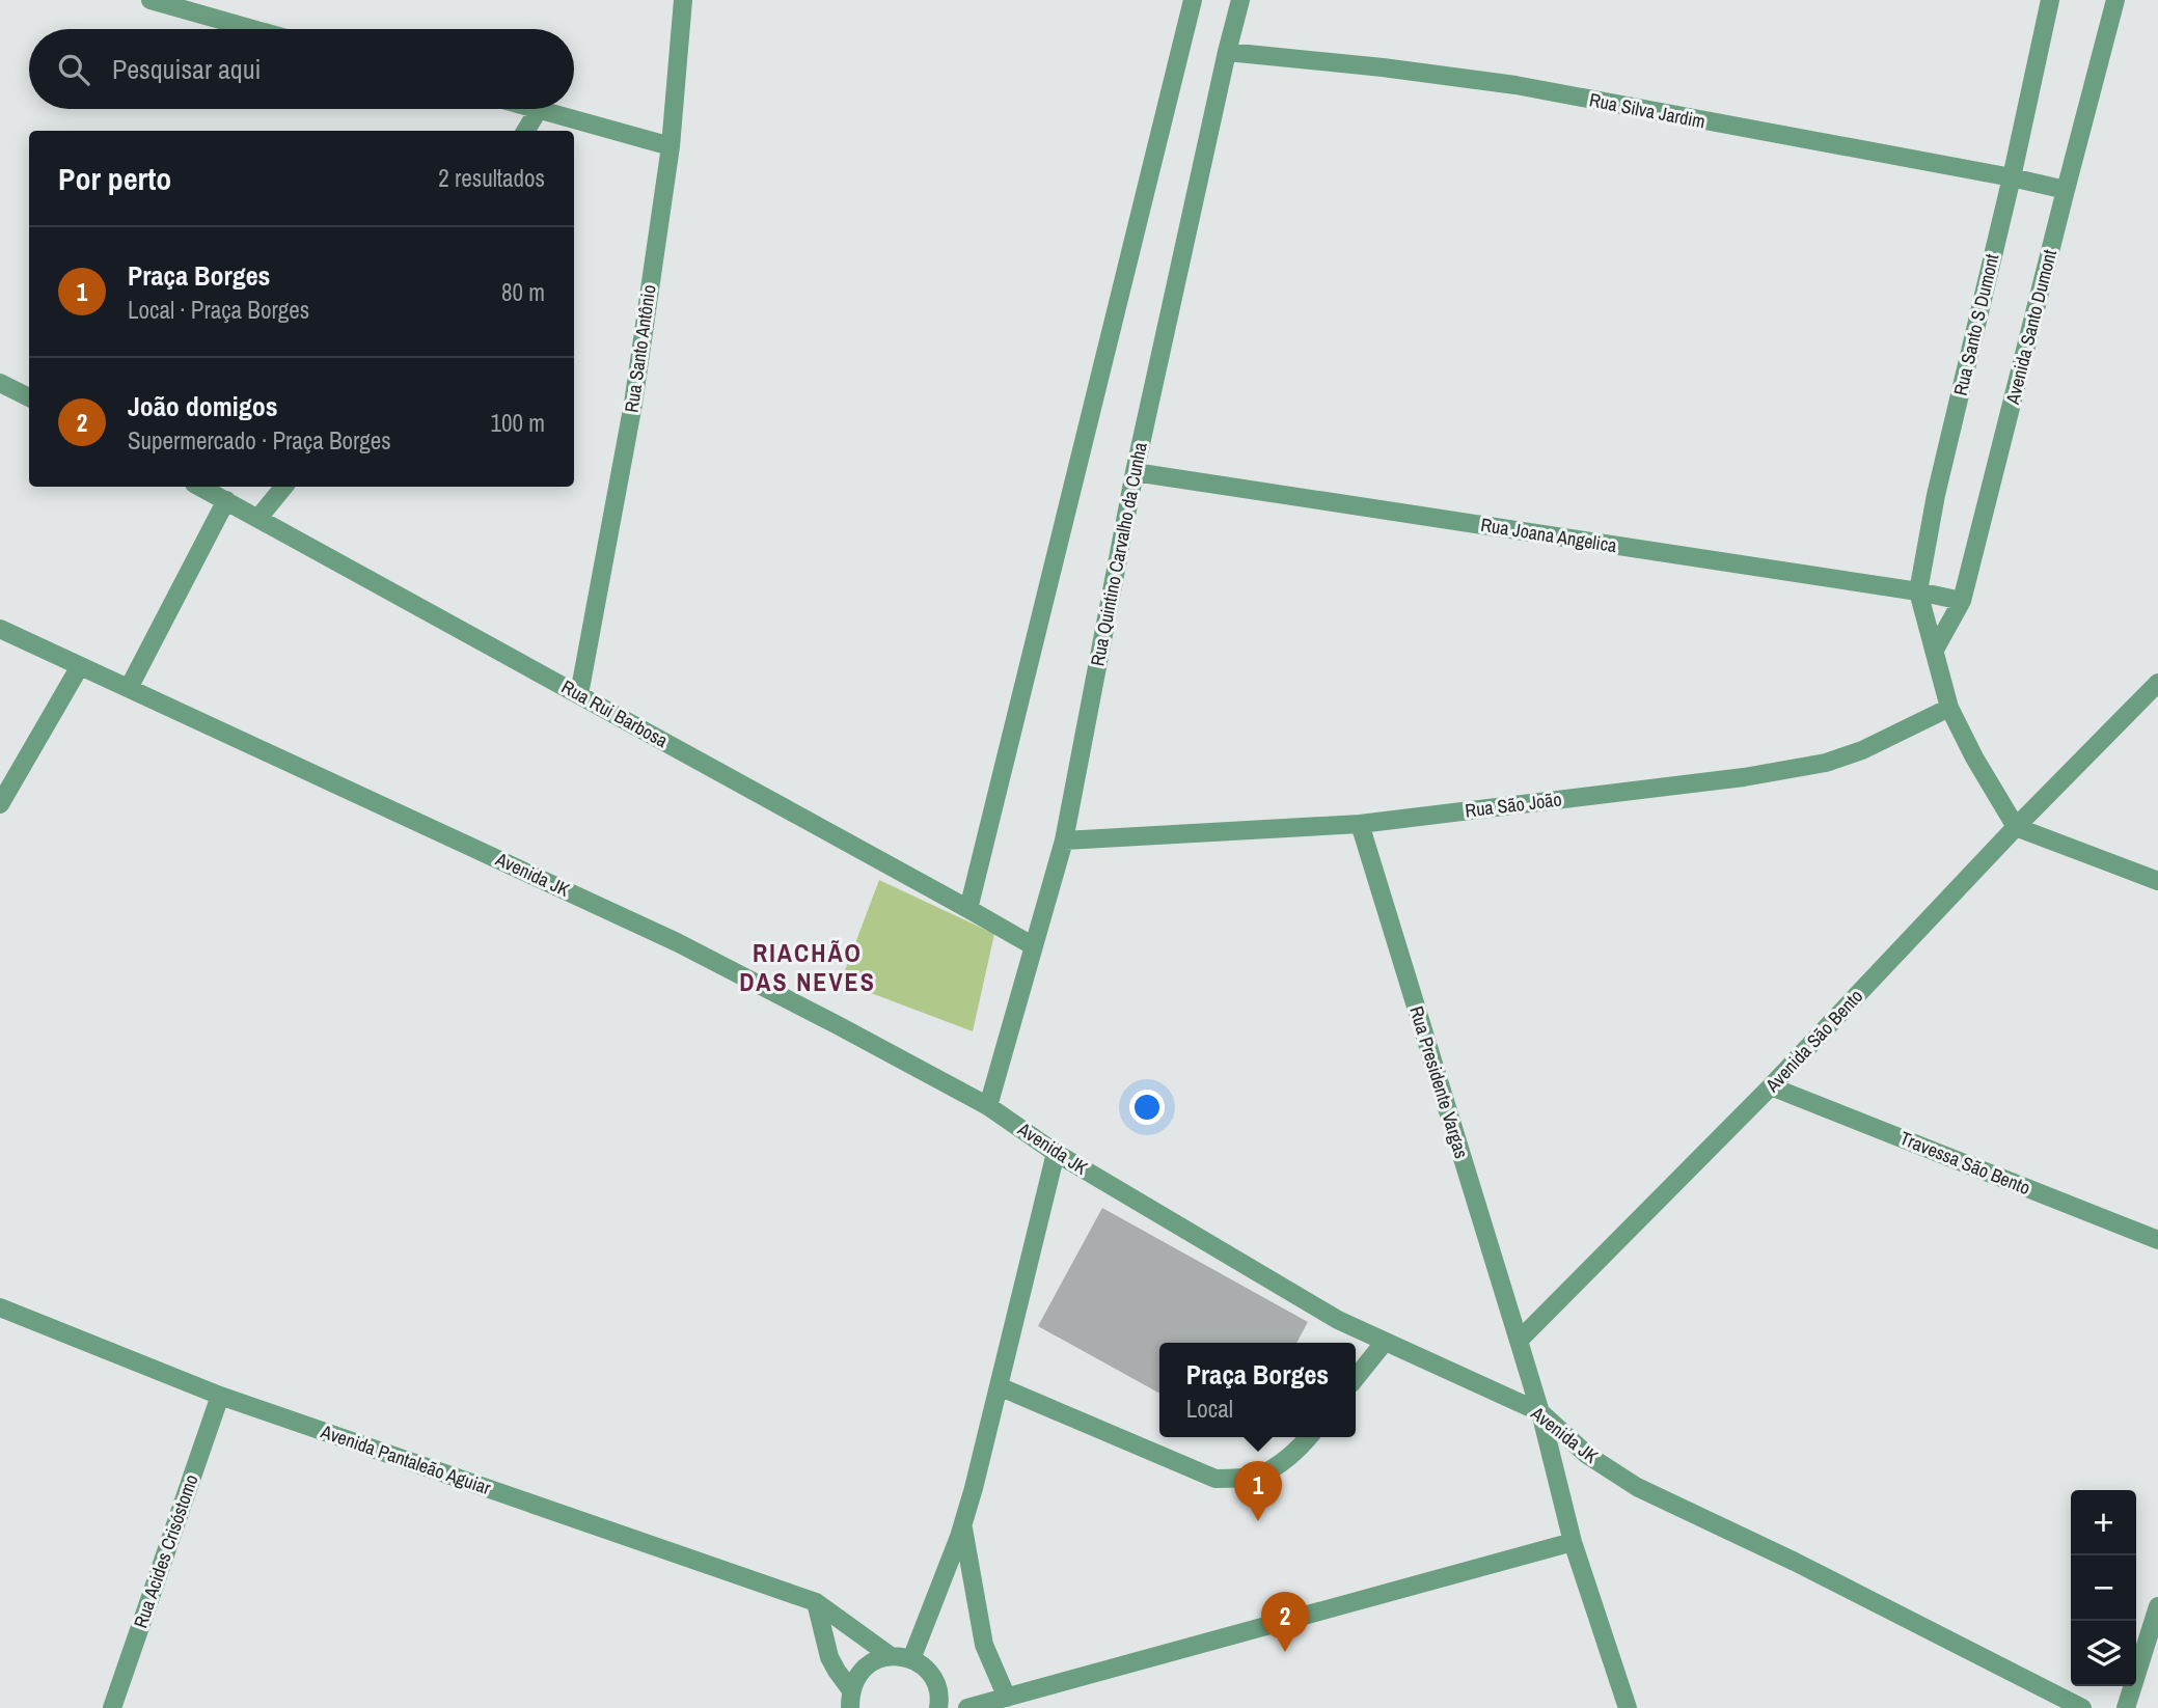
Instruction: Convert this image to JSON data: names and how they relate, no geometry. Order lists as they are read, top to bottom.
{
  "streets": {
    "street": [
      "Rua Silva Jardim",
      "Rua Santo S Dumont",
      "Avenida Santo Dumont",
      "Rua Santo Antônio",
      "Rua Joana Angelica",
      "Rua Quintino Carvalho da Cunha",
      "Rua Rui Barbosa",
      "Rua São João",
      "Avenida JK",
      "Avenida São Bento",
      "Rua Presidente Vargas",
      "Travessa São Bento",
      "Avenida Pantaleão Aguiar",
      "Rua Acides Crisóstomo"
    ]
  },
  "crossings": [
    ["Rua Silva Jardim", "Rua Santo S Dumont"],
    ["Rua Silva Jardim", "Avenida Santo Dumont"],
    ["Rua Silva Jardim", "Rua Quintino Carvalho da Cunha"],
    ["Rua Santo S Dumont", "Avenida Santo Dumont"],
    ["Rua Santo S Dumont", "Rua Joana Angelica"],
    ["Rua Santo S Dumont", "Rua São João"],
    ["Rua Santo S Dumont", "Avenida São Bento"],
    ["Avenida Santo Dumont", "Rua Joana Angelica"],
    ["Rua Santo Antônio", "Rua Rui Barbosa"],
    ["Rua Joana Angelica", "Rua Quintino Carvalho da Cunha"],
    ["Rua Quintino Carvalho da Cunha", "Rua Rui Barbosa"],
    ["Rua Quintino Carvalho da Cunha", "Rua São João"],
    ["Rua Quintino Carvalho da Cunha", "Avenida JK"],
    ["Rua São João", "Rua Presidente Vargas"],
    ["Avenida São Bento", "Rua Presidente Vargas"],
    ["Avenida São Bento", "Travessa São Bento"],
    ["Avenida Pantaleão Aguiar", "Rua Acides Crisóstomo"]
  ],
  "districts": ["RIACHÃO DAS NEVES"],
  "page": {
    "search": "Pesquisar aqui",
    "heading": ["Por perto", "2 resultados"],
    "list": [
      {
        "mark": "1",
        "name": "Praça Borges",
        "note": "Local · Praça Borges",
        "value": "80 m"
      },
      {
        "mark": "2",
        "name": "João domigos",
        "note": "Supermercado · Praça Borges",
        "value": "100 m"
      }
    ],
    "popup": ["Praça Borges", "Local"],
    "pins": ["1", "2"],
    "map_buttons": ["+", "−"]
  }
}
